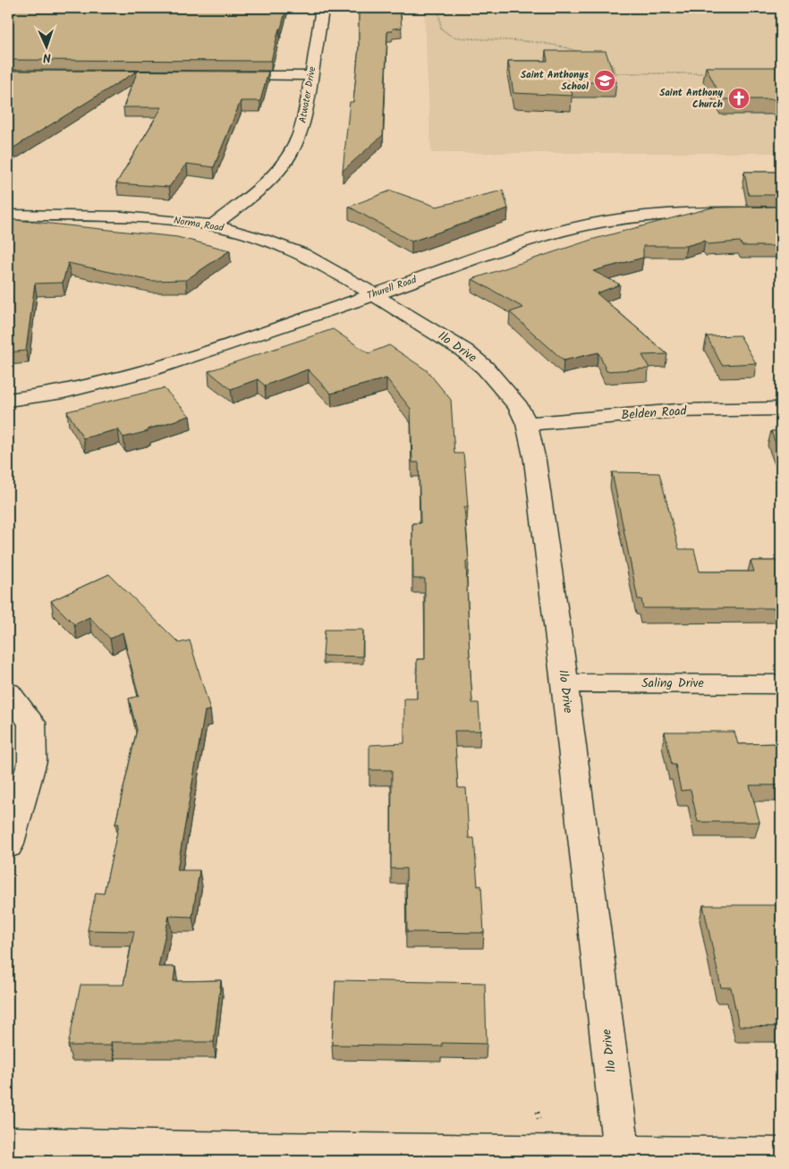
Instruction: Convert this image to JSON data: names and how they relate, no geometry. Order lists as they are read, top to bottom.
{
  "streets": {
    "street": [
      "Atwater Drive",
      "Norma Road",
      "Thurell Road",
      "Ilo Drive",
      "Belden Road",
      "Saling Drive"
    ]
  },
  "crossings": [
    ["Atwater Drive", "Norma Road"],
    ["Norma Road", "Thurell Road"],
    ["Norma Road", "Ilo Drive"],
    ["Thurell Road", "Ilo Drive"],
    ["Ilo Drive", "Belden Road"],
    ["Ilo Drive", "Saling Drive"]
  ],
  "places": {
    "school or university": ["Saint Anthonys School"],
    "church": ["Saint Anthony Church"]
  },
  "north": "bottom"
}
